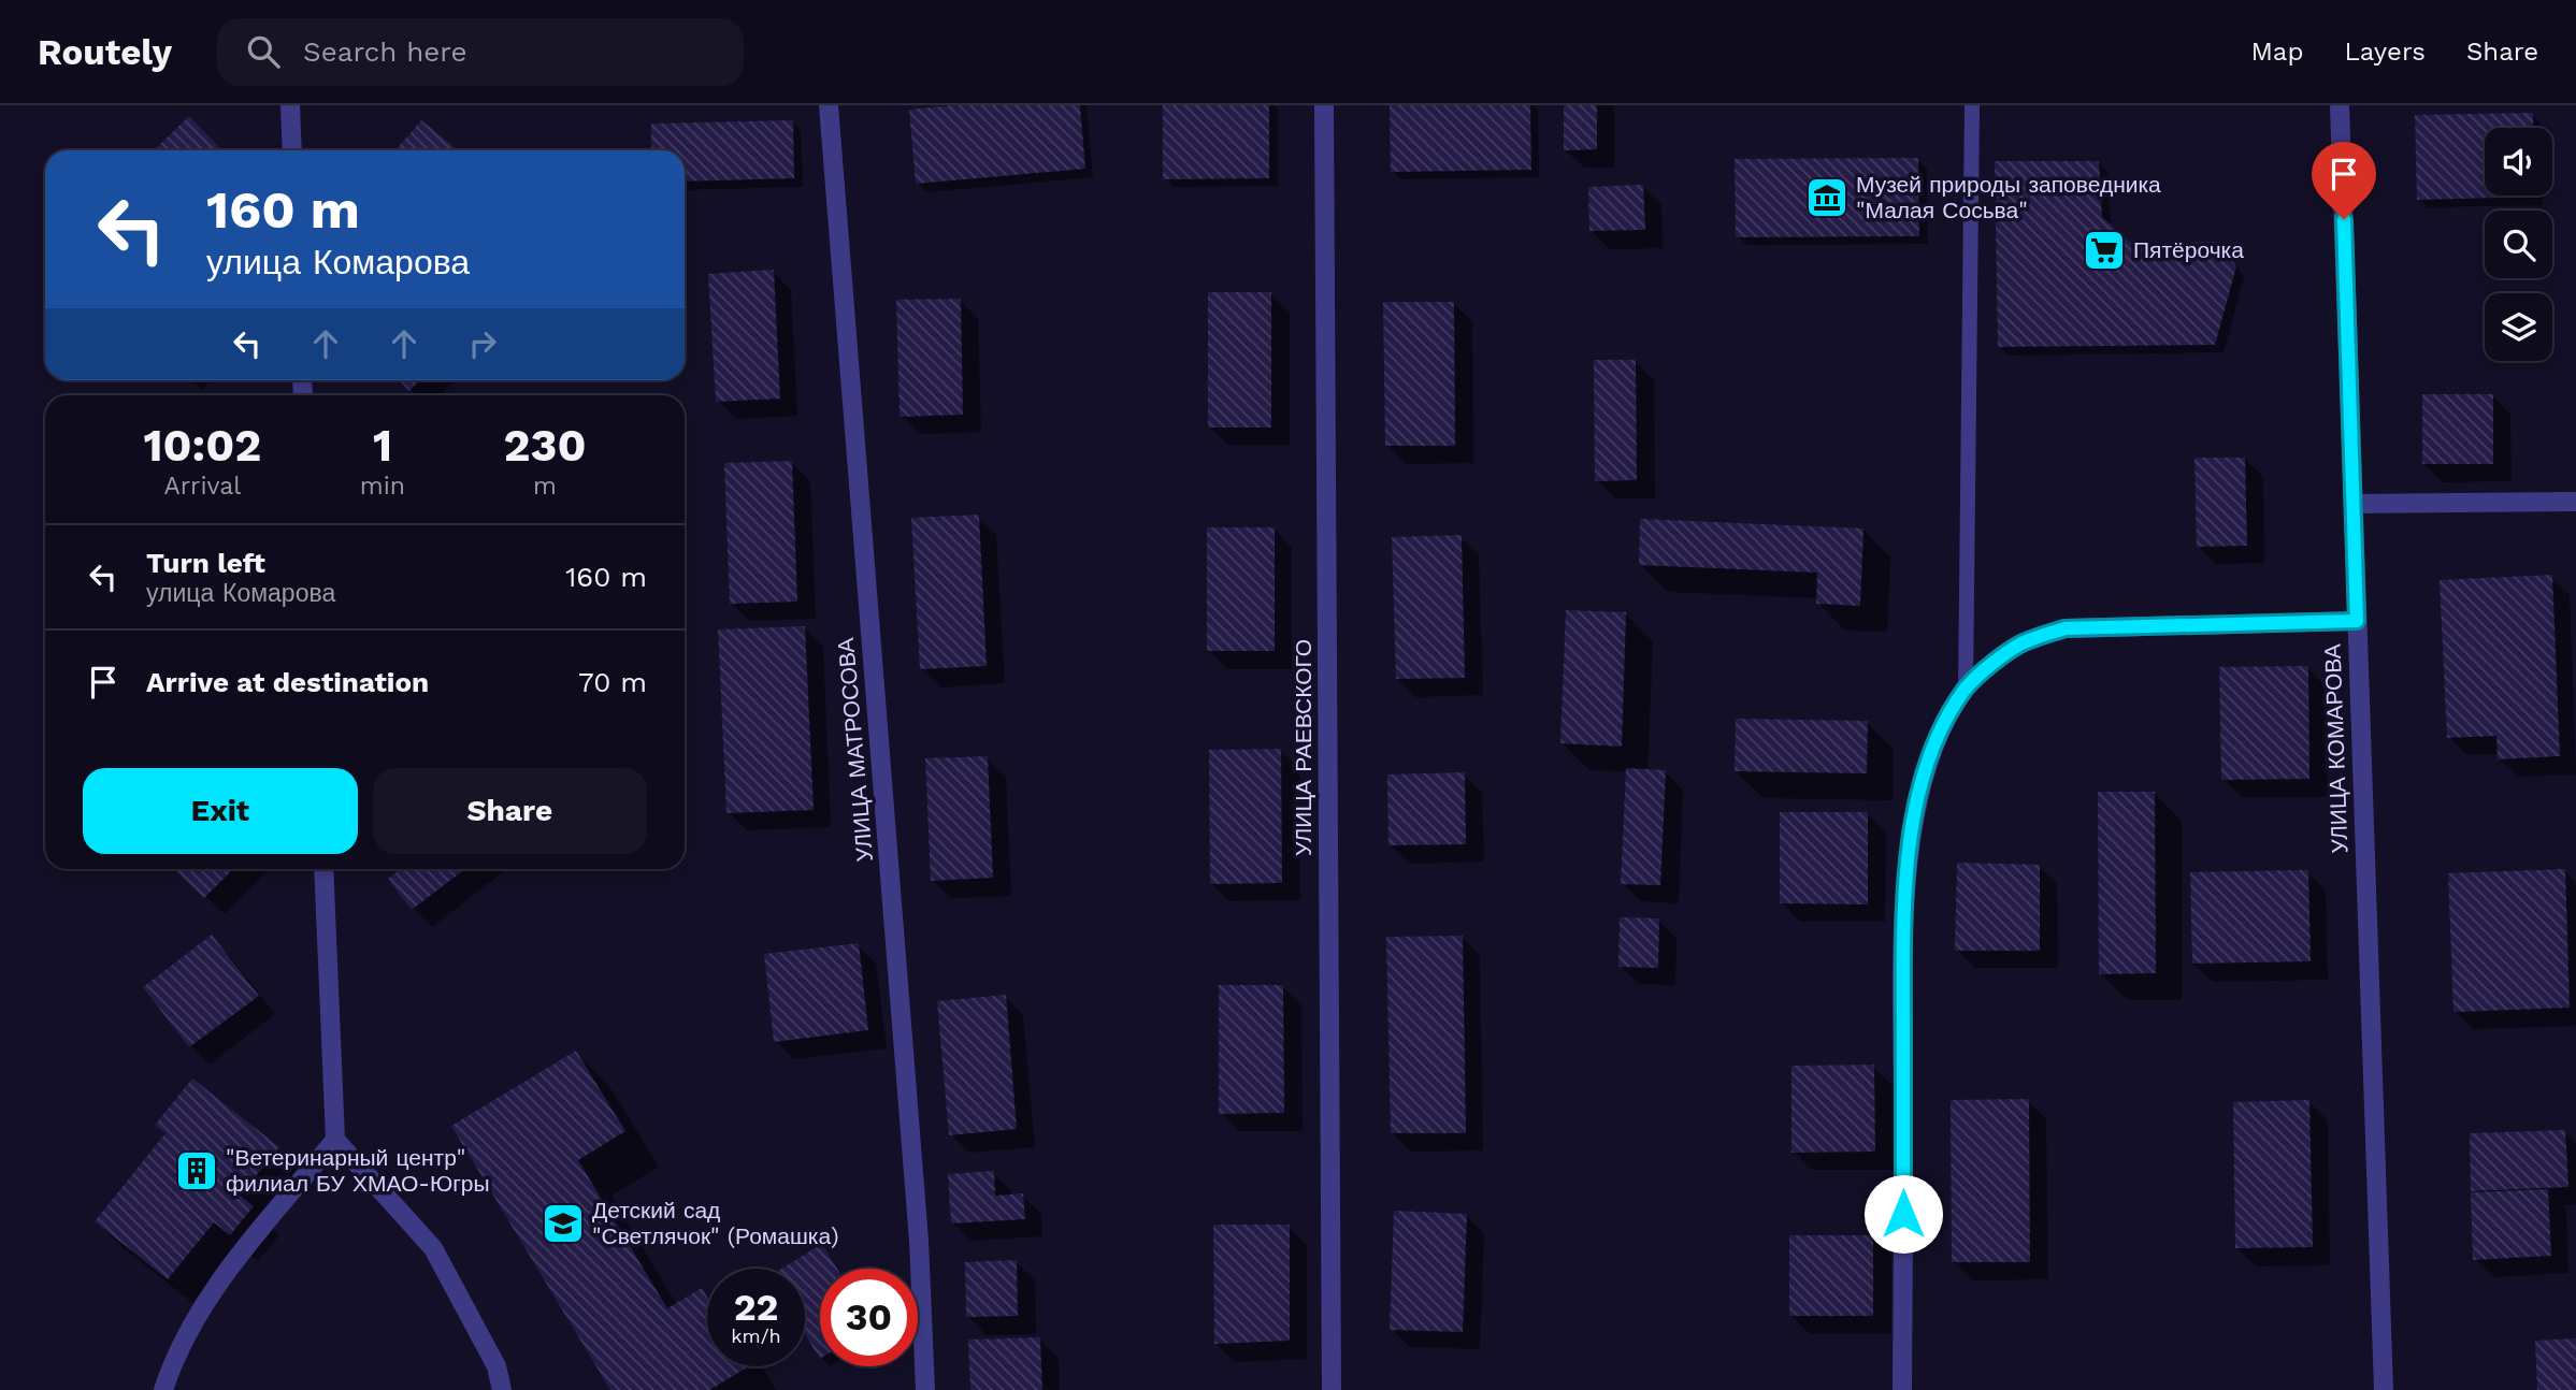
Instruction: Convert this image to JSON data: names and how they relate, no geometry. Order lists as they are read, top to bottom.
{
  "streets": {
    "street": ["УЛИЦА РАЕВСКОГО", "УЛИЦА КОМАРОВА", "УЛИЦА МАТРОСОВА"]
  },
  "places": {
    "museum": ["Музей природы заповедника \"Малая Сосьва\""],
    "supermarket": ["Пятёрочка"],
    "building": ["\"Ветеринарный центр\" филиал БУ ХМАО-Югры"],
    "school or university": ["Детский сад \"Светлячок\" (Ромашка)"]
  },
  "page": {
    "header": "Routely",
    "search": "Search here",
    "nav": ["Map", "Layers", "Share"],
    "turn": ["160 m", "улица Комарова"],
    "eta": [
      "10:02",
      "Arrival",
      "1",
      "min",
      "230",
      "m"
    ],
    "list": [
      {
        "name": "Turn left",
        "note": "улица Комарова",
        "value": "160 m"
      },
      {
        "name": "Arrive at destination",
        "value": "70 m"
      }
    ],
    "buttons": ["Exit", "Share"],
    "speed": "22 km/h",
    "limit": "30"
  }
}
